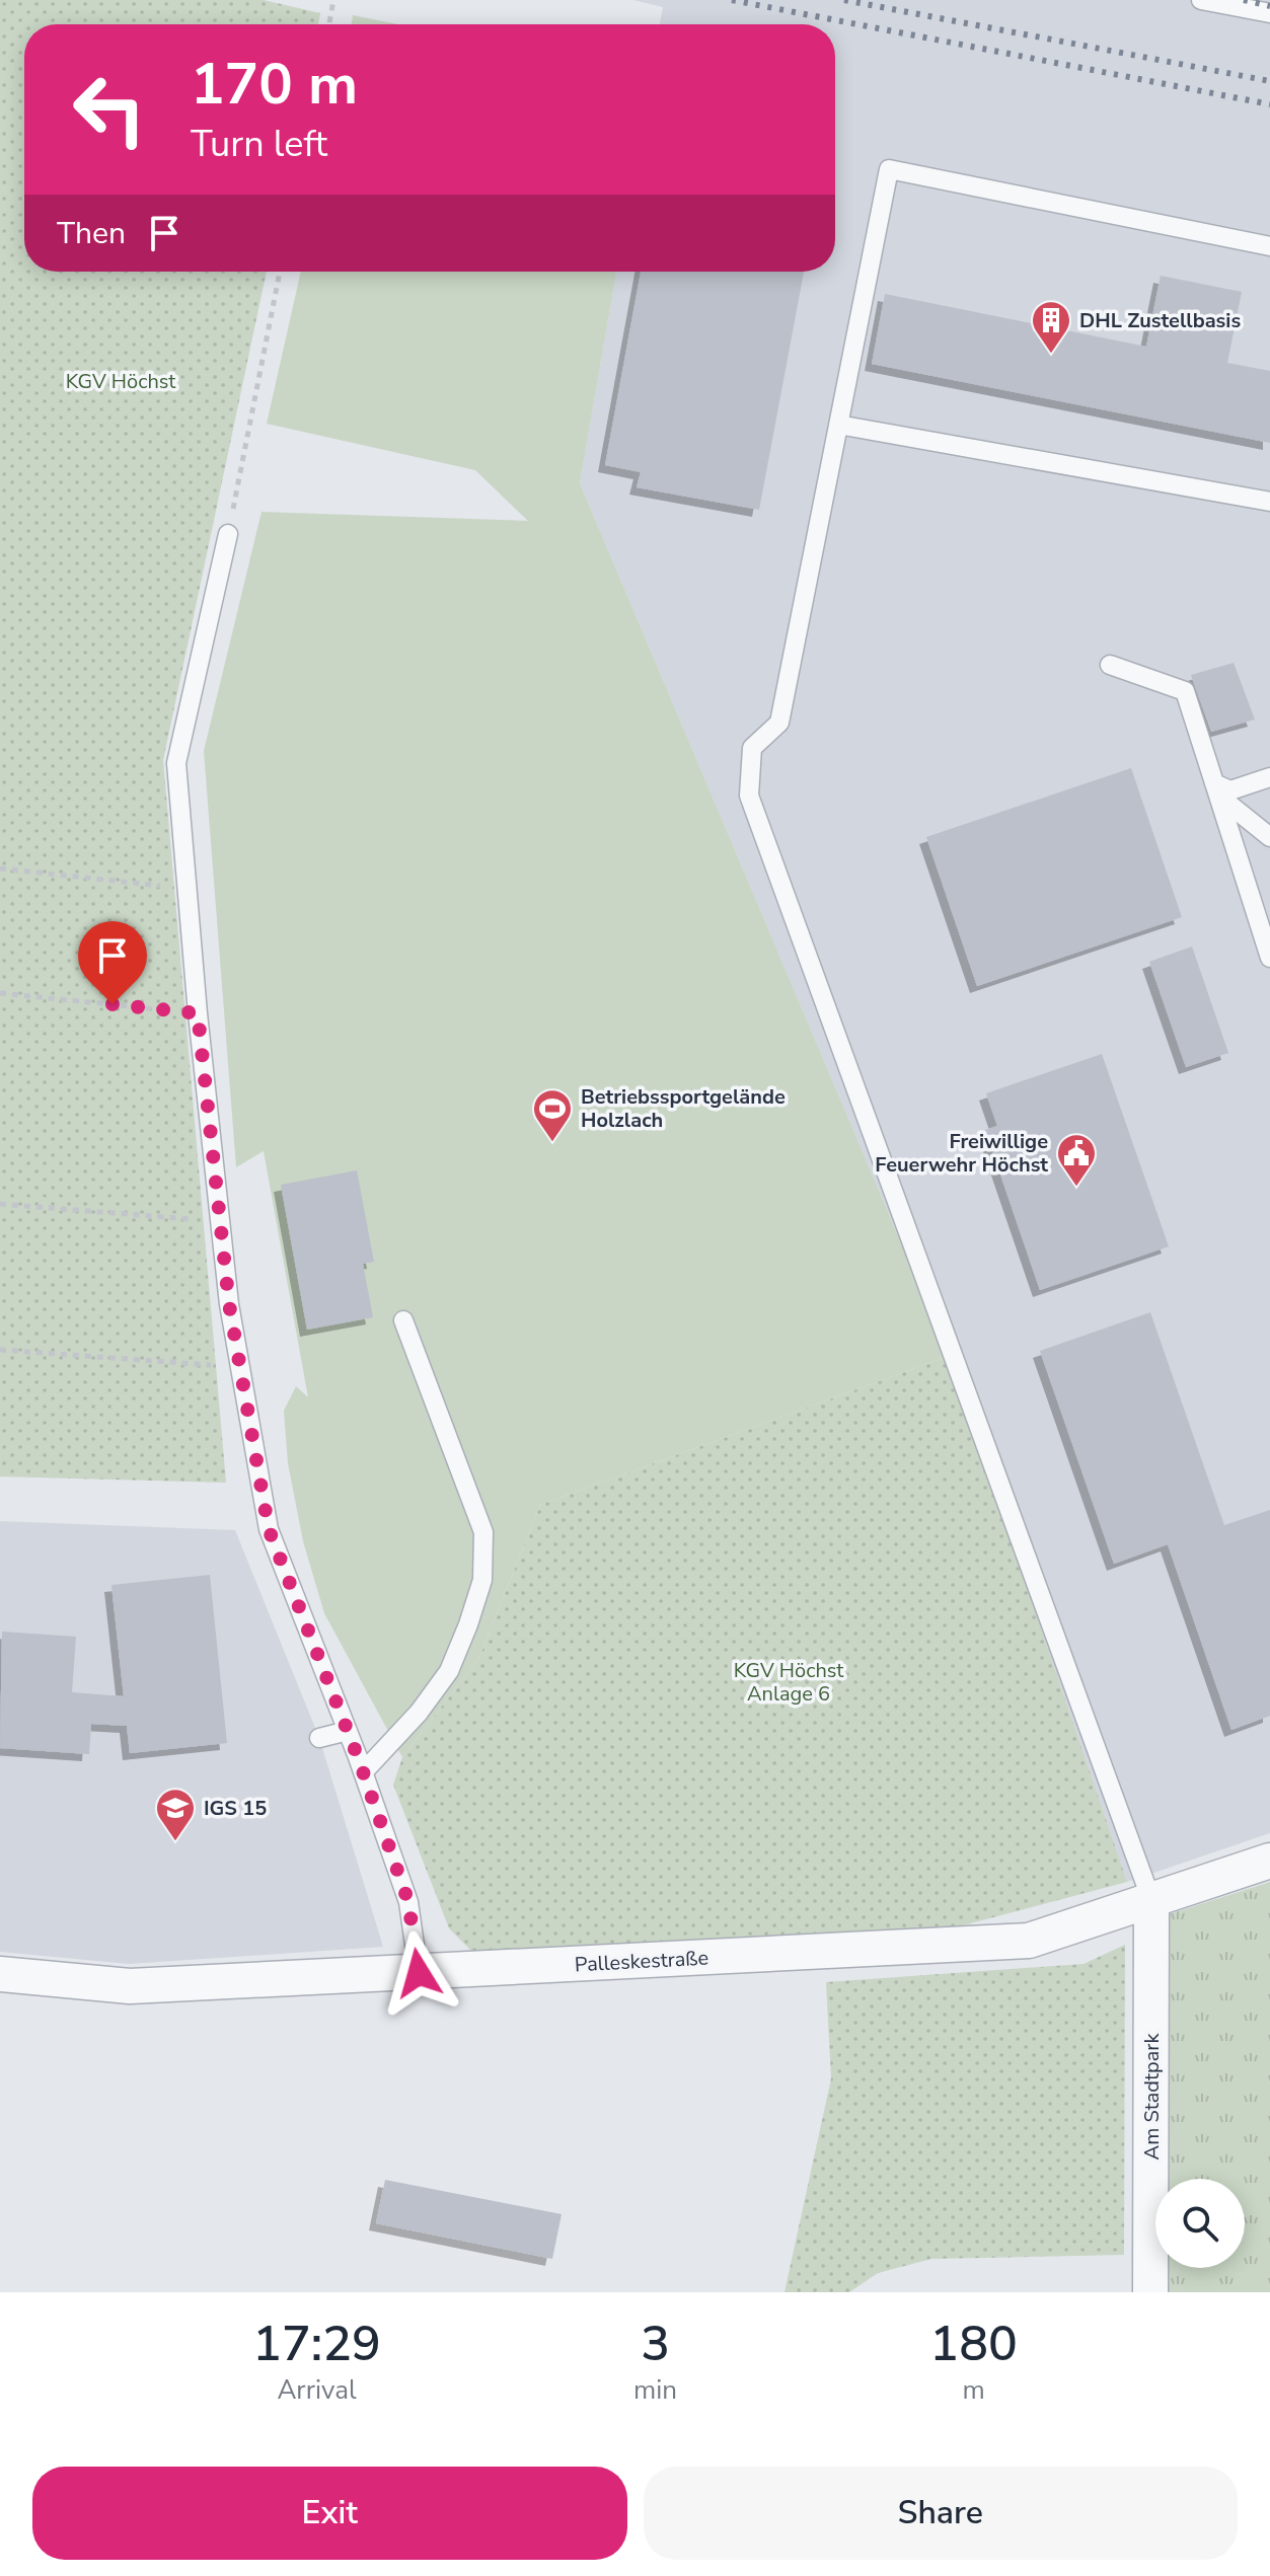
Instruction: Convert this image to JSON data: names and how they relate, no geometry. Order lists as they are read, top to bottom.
{
  "streets": {
    "street": ["Palleskestraße", "Am Stadtpark"]
  },
  "crossings": [
    ["Palleskestraße", "Am Stadtpark"]
  ],
  "parks": ["KGV Höchst", "KGV Höchst Anlage 6"],
  "places": {
    "building": ["DHL Zustellbasis"],
    "sports": ["Betriebssportgelände Holzlach"],
    "public building": ["Freiwillige Feuerwehr Höchst"],
    "school or university": ["IGS 15"]
  },
  "page": {
    "turn": ["170 m", "Turn left"],
    "then": "Then",
    "eta": [
      "17:29",
      "Arrival",
      "3",
      "min",
      "180",
      "m"
    ],
    "buttons": ["Exit", "Share"]
  }
}
